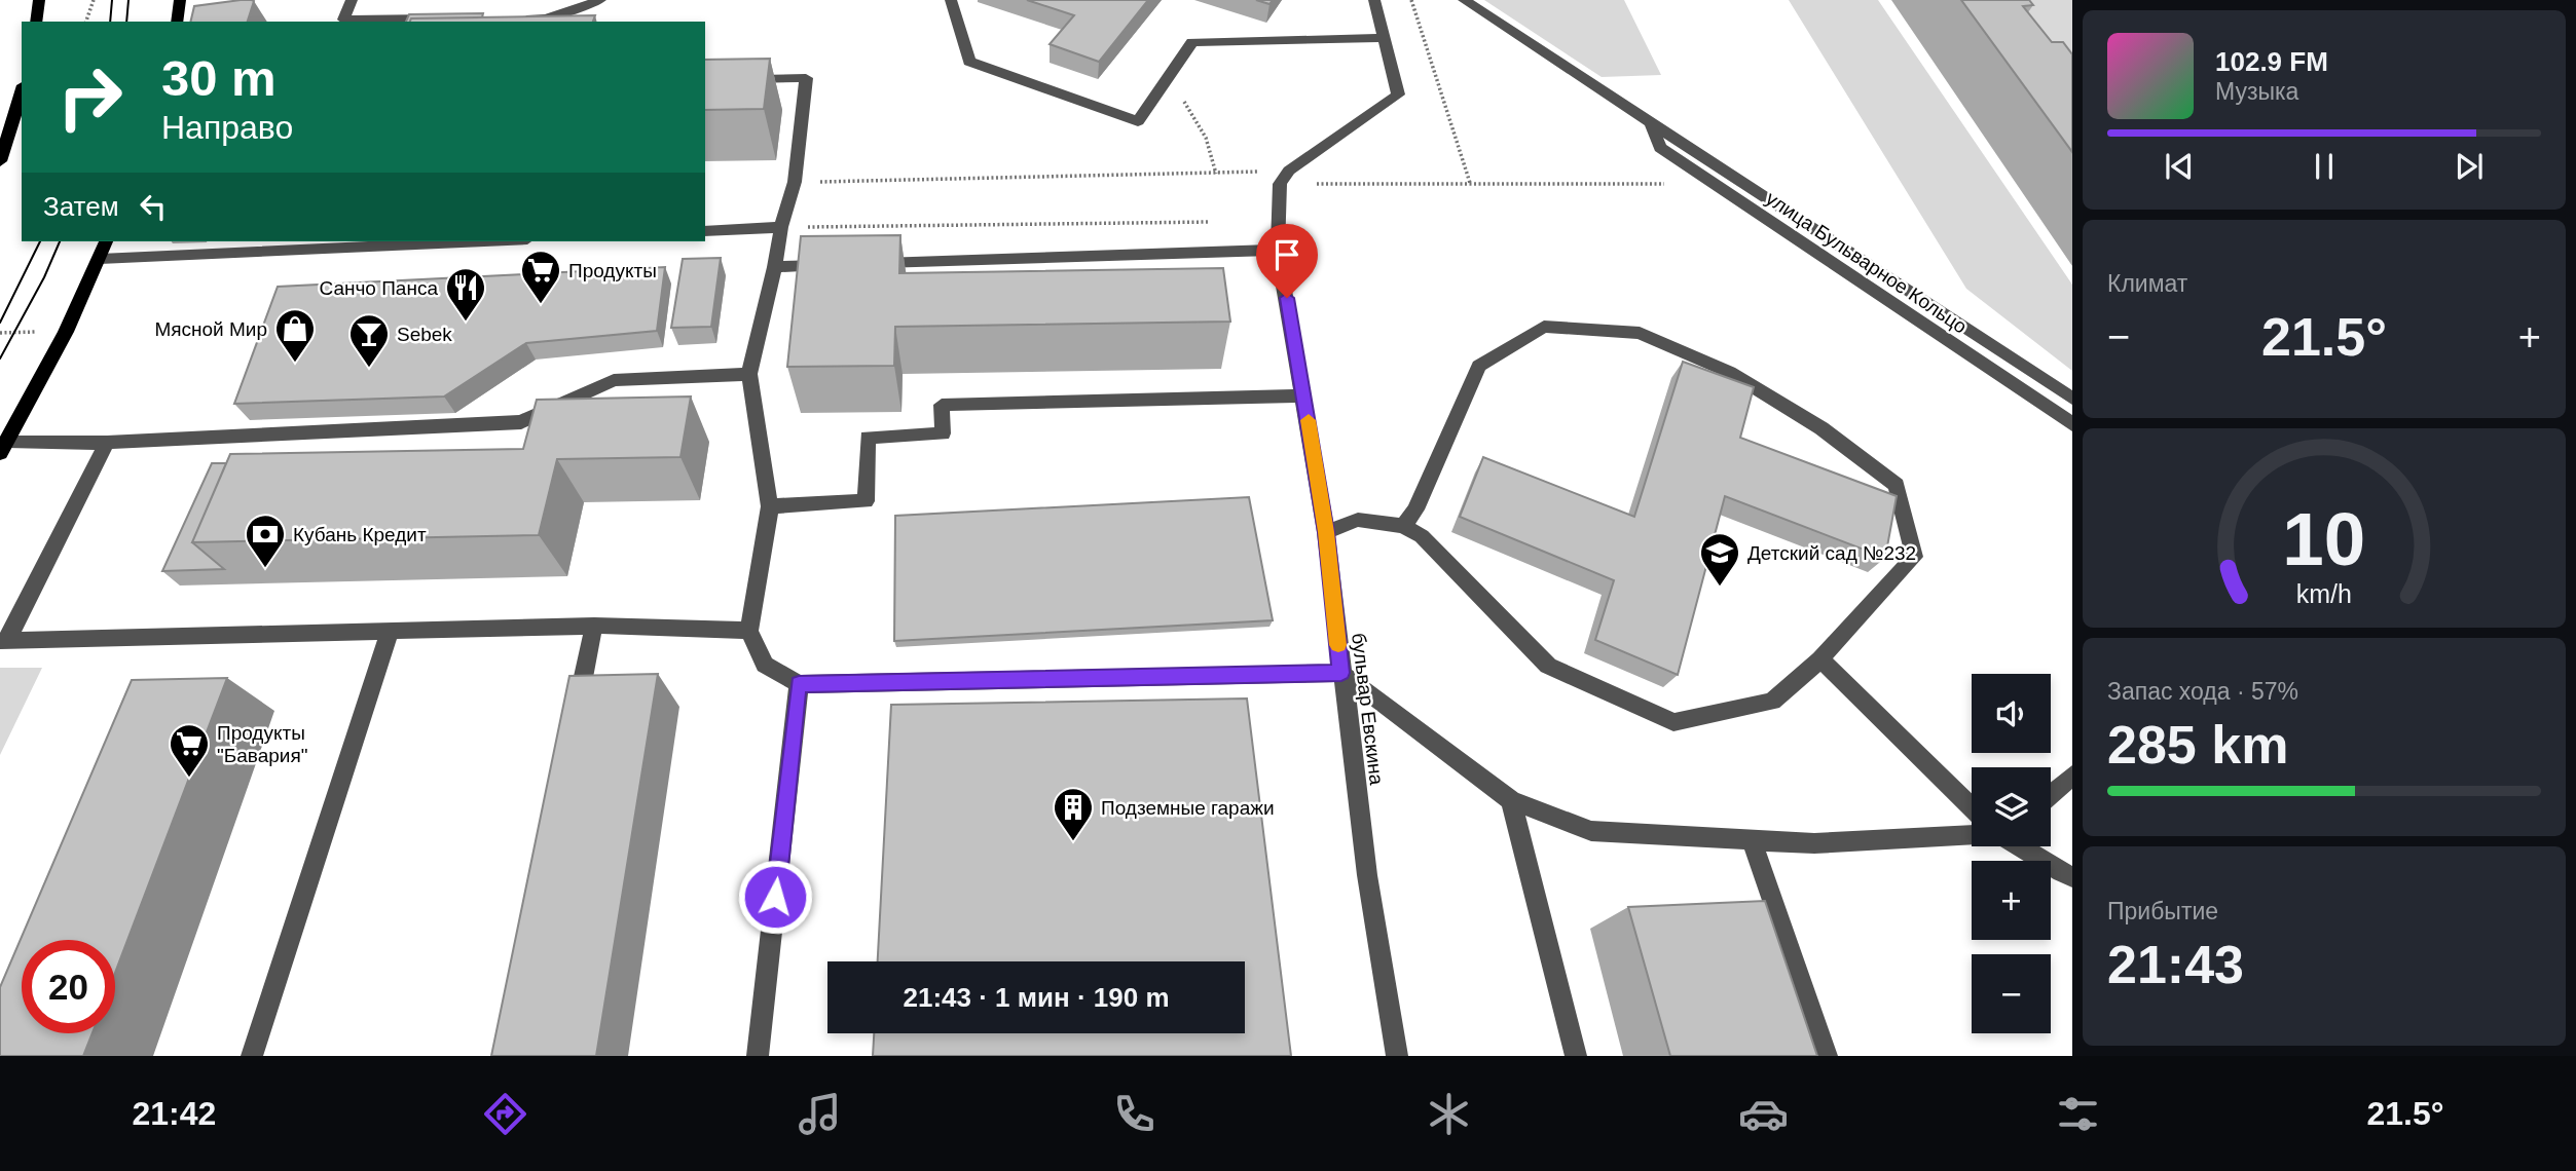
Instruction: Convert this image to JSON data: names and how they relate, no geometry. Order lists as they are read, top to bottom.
{
  "streets": {
    "street": ["улица Бульварное Кольцо", "бульвар Евскина"]
  },
  "places": {
    "supermarket": ["Продукты", "Продукты \"Бавария\""],
    "restaurant": ["Санчо Панса"],
    "shop": ["Мясной Мир"],
    "bar": ["Sebek"],
    "bank": ["Кубань Кредит"],
    "school or university": ["Детский сад №232"],
    "building": ["Подземные гаражи"]
  },
  "page": {
    "turn": ["30 m", "Направо"],
    "song": ["102.9 FM", "Музыка"],
    "then": "Затем",
    "tile": [
      "Климат",
      ["Запас хода · 57%", "285 km"],
      ["Прибытие", "21:43"]
    ],
    "heat": ["−", "21.5°", "+"],
    "map_buttons": ["+", "−"],
    "limit": "20",
    "trip": "21:43 · 1 мин · 190 m",
    "tabs": ["21:42", "21.5°"],
    "gauge": ["10", "km/h"]
  }
}
